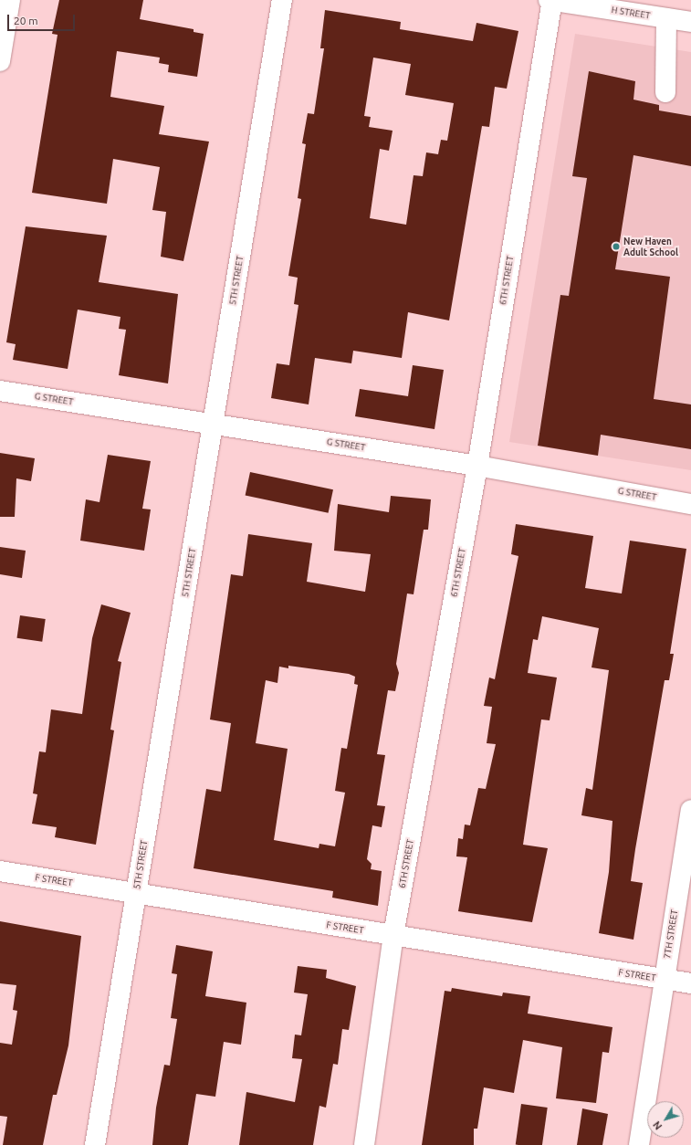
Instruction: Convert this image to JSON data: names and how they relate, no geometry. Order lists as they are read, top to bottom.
{
  "streets": {
    "street": [
      "H STREET",
      "5TH STREET",
      "6TH STREET",
      "G STREET",
      "F STREET",
      "7TH STREET"
    ]
  },
  "crossings": [
    ["H STREET", "6TH STREET"],
    ["5TH STREET", "G STREET"],
    ["5TH STREET", "F STREET"],
    ["6TH STREET", "G STREET"],
    ["6TH STREET", "F STREET"],
    ["F STREET", "7TH STREET"]
  ],
  "places": ["New Haven Adult School"],
  "scale_bar": "20 m",
  "north": "bottom left"
}
